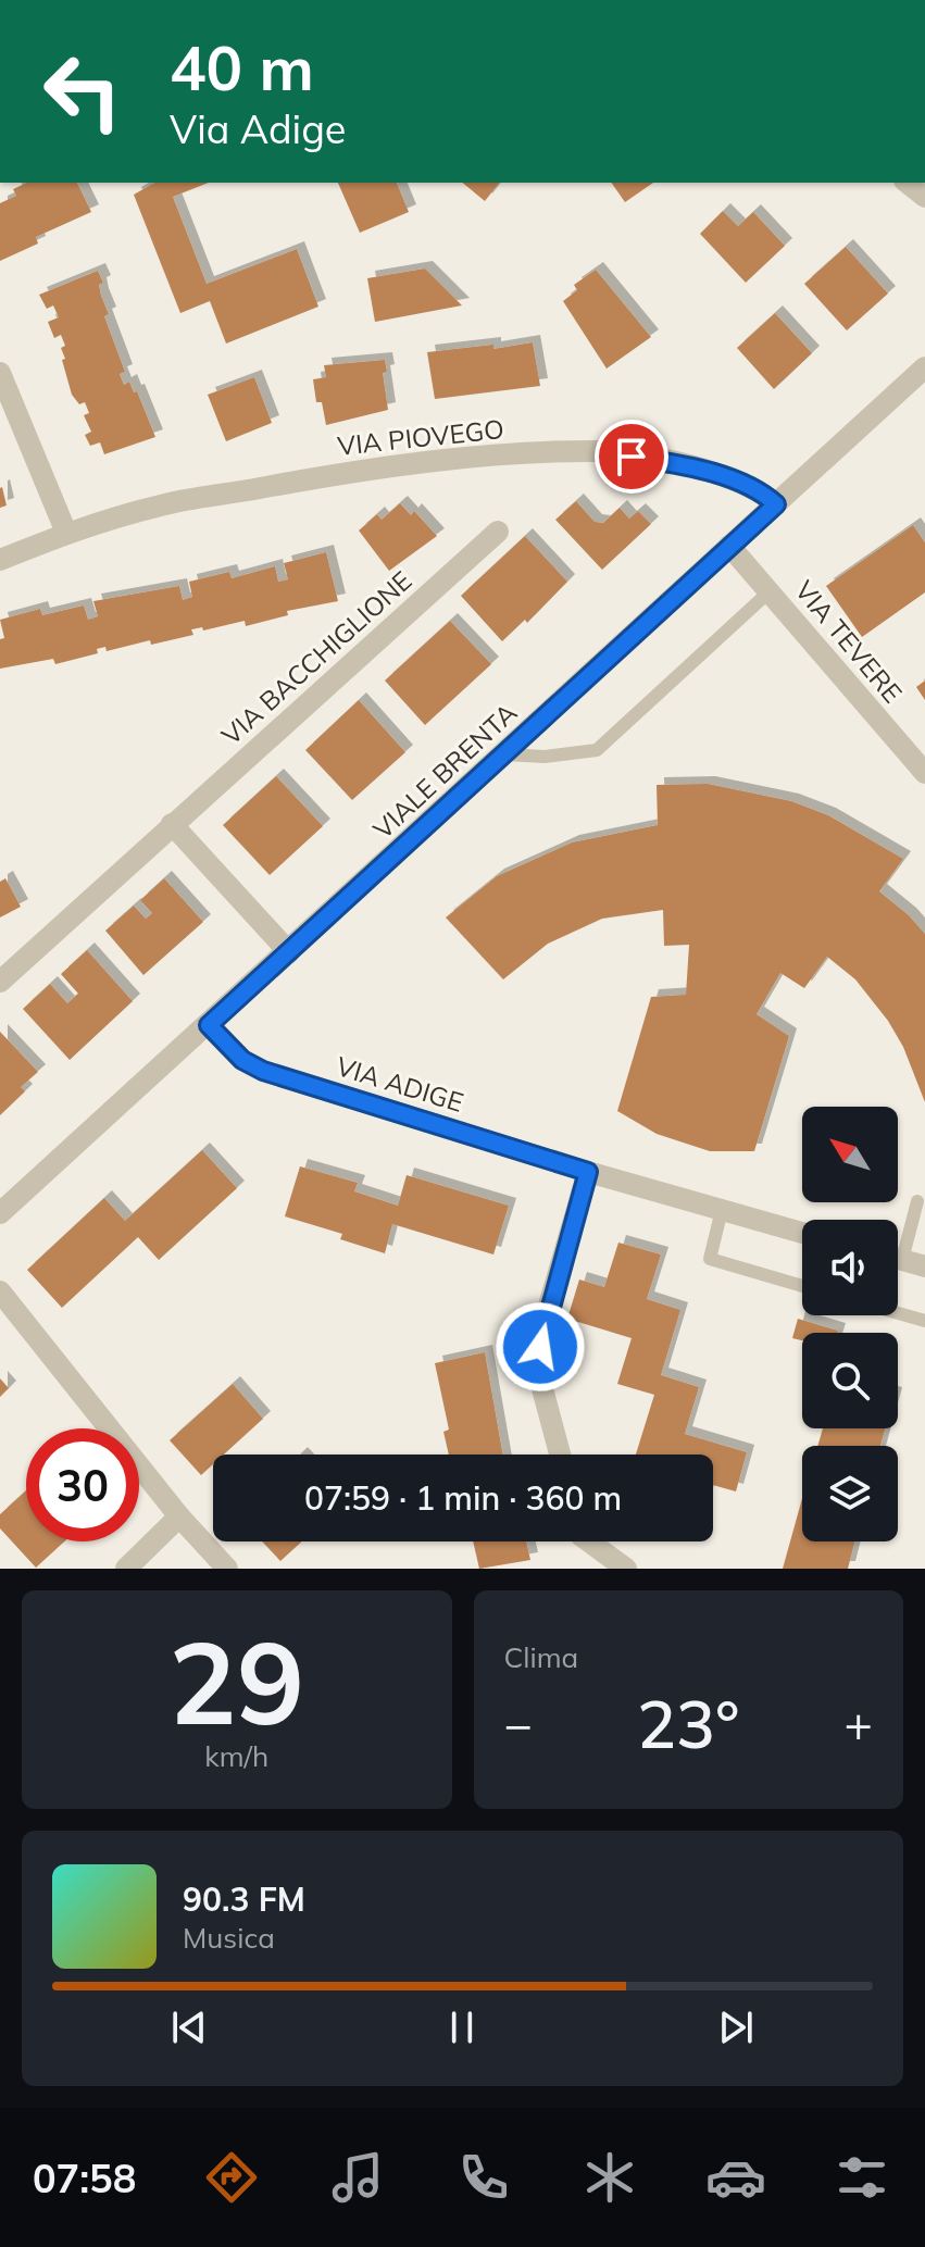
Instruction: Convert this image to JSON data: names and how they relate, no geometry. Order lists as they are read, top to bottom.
{
  "streets": {
    "street": [
      "VIA PIOVEGO",
      "VIA TEVERE",
      "VIA BACCHIGLIONE",
      "VIALE BRENTA",
      "VIA ADIGE"
    ]
  },
  "crossings": [
    ["VIA PIOVEGO", "VIALE BRENTA"],
    ["VIA TEVERE", "VIALE BRENTA"],
    ["VIALE BRENTA", "VIA ADIGE"]
  ],
  "north": "top left",
  "page": {
    "turn": ["40 m", "Via Adige"],
    "limit": "30",
    "trip": "07:59 · 1 min · 360 m",
    "tile": [
      ["29", "km/h"],
      "Clima"
    ],
    "heat": ["−", "23°", "+"],
    "song": ["90.3 FM", "Musica"],
    "tabs": "07:58"
  }
}
